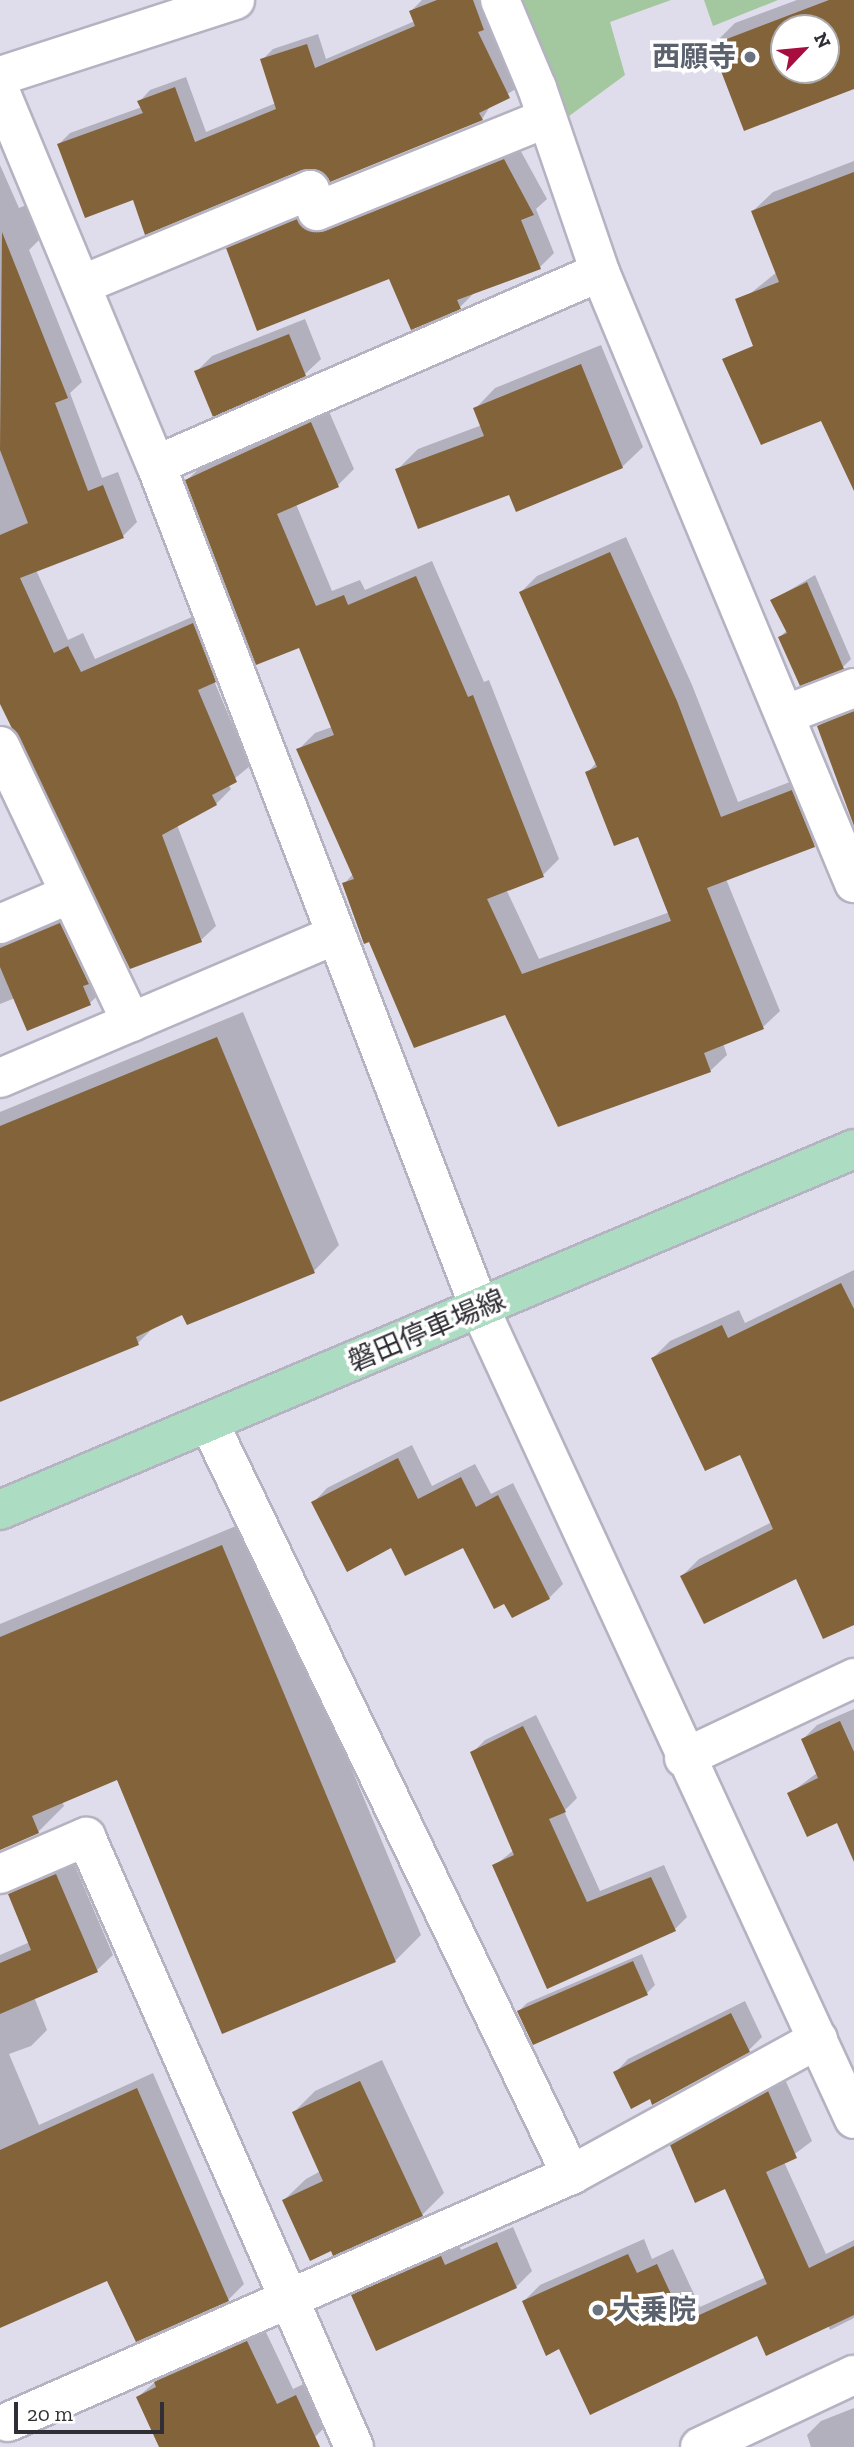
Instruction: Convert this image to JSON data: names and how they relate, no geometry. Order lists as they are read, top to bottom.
{
  "streets": {
    "main road": ["磐田停車場線"]
  },
  "places": ["西願寺", "大乗院"],
  "scale_bar": "20 m",
  "north": "top right"
}
